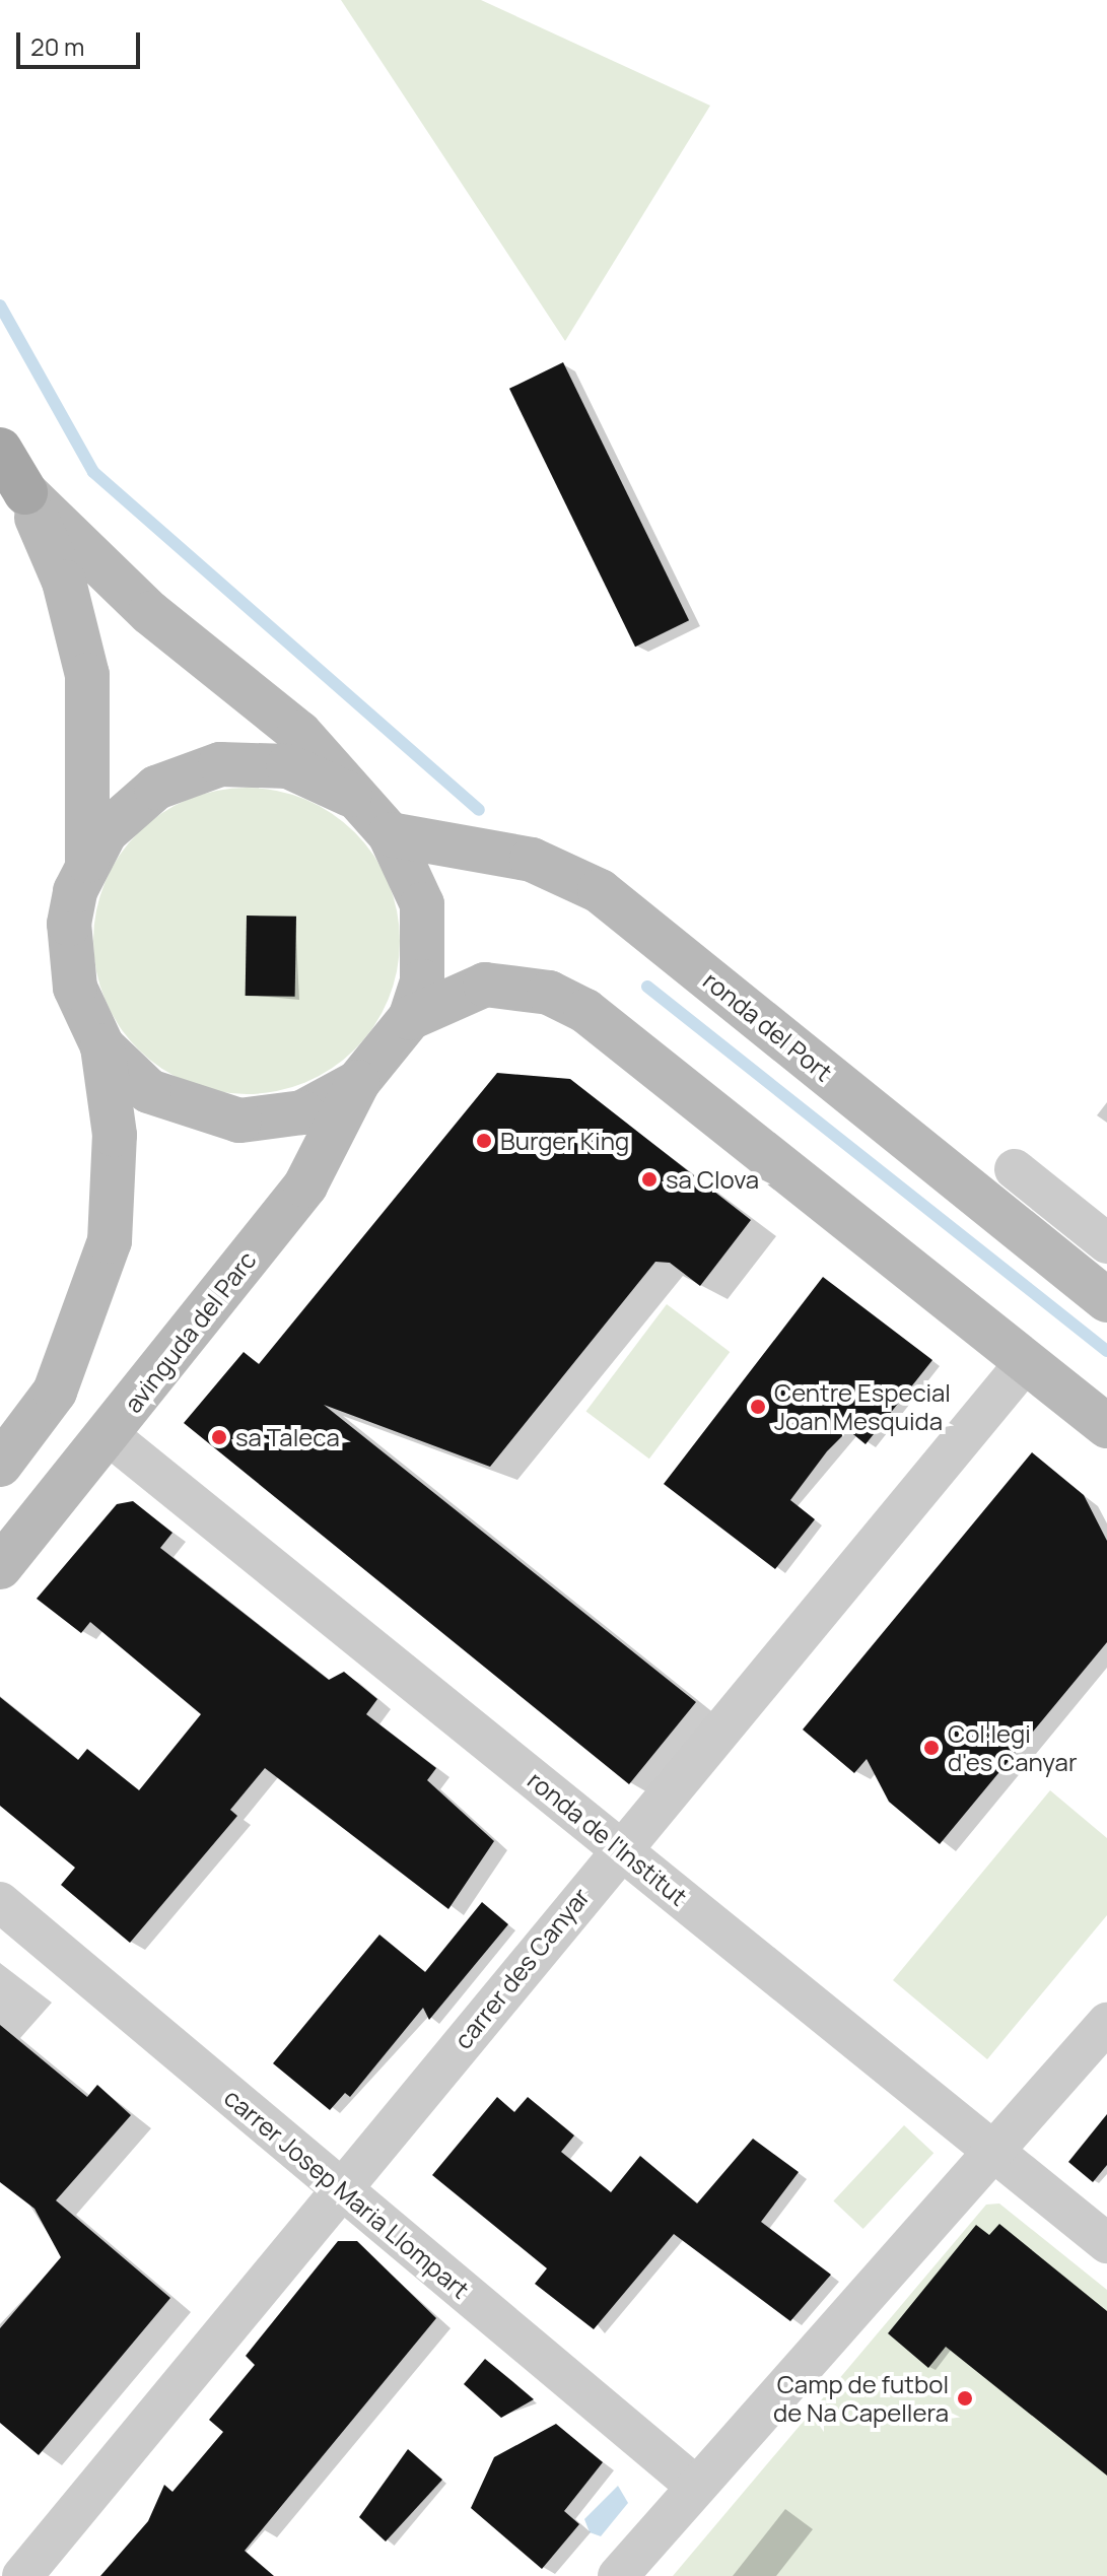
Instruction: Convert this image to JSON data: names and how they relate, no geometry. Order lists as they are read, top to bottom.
{
  "streets": {
    "main road": ["ronda del Port", "avinguda del Parc"],
    "street": ["ronda de l'Institut", "carrer des Canyar", "carrer Josep Maria Llompart"]
  },
  "crossings": [
    ["avinguda del Parc", "ronda de l'Institut"],
    ["ronda de l'Institut", "carrer des Canyar"],
    ["carrer des Canyar", "carrer Josep Maria Llompart"]
  ],
  "places": [
    "Burger King",
    "sa Clova",
    "Centre Especial Joan Mesquida",
    "sa Taleca",
    "Col·legi d'es Canyar",
    "Camp de futbol de Na Capellera"
  ],
  "scale_bar": "20 m"
}
